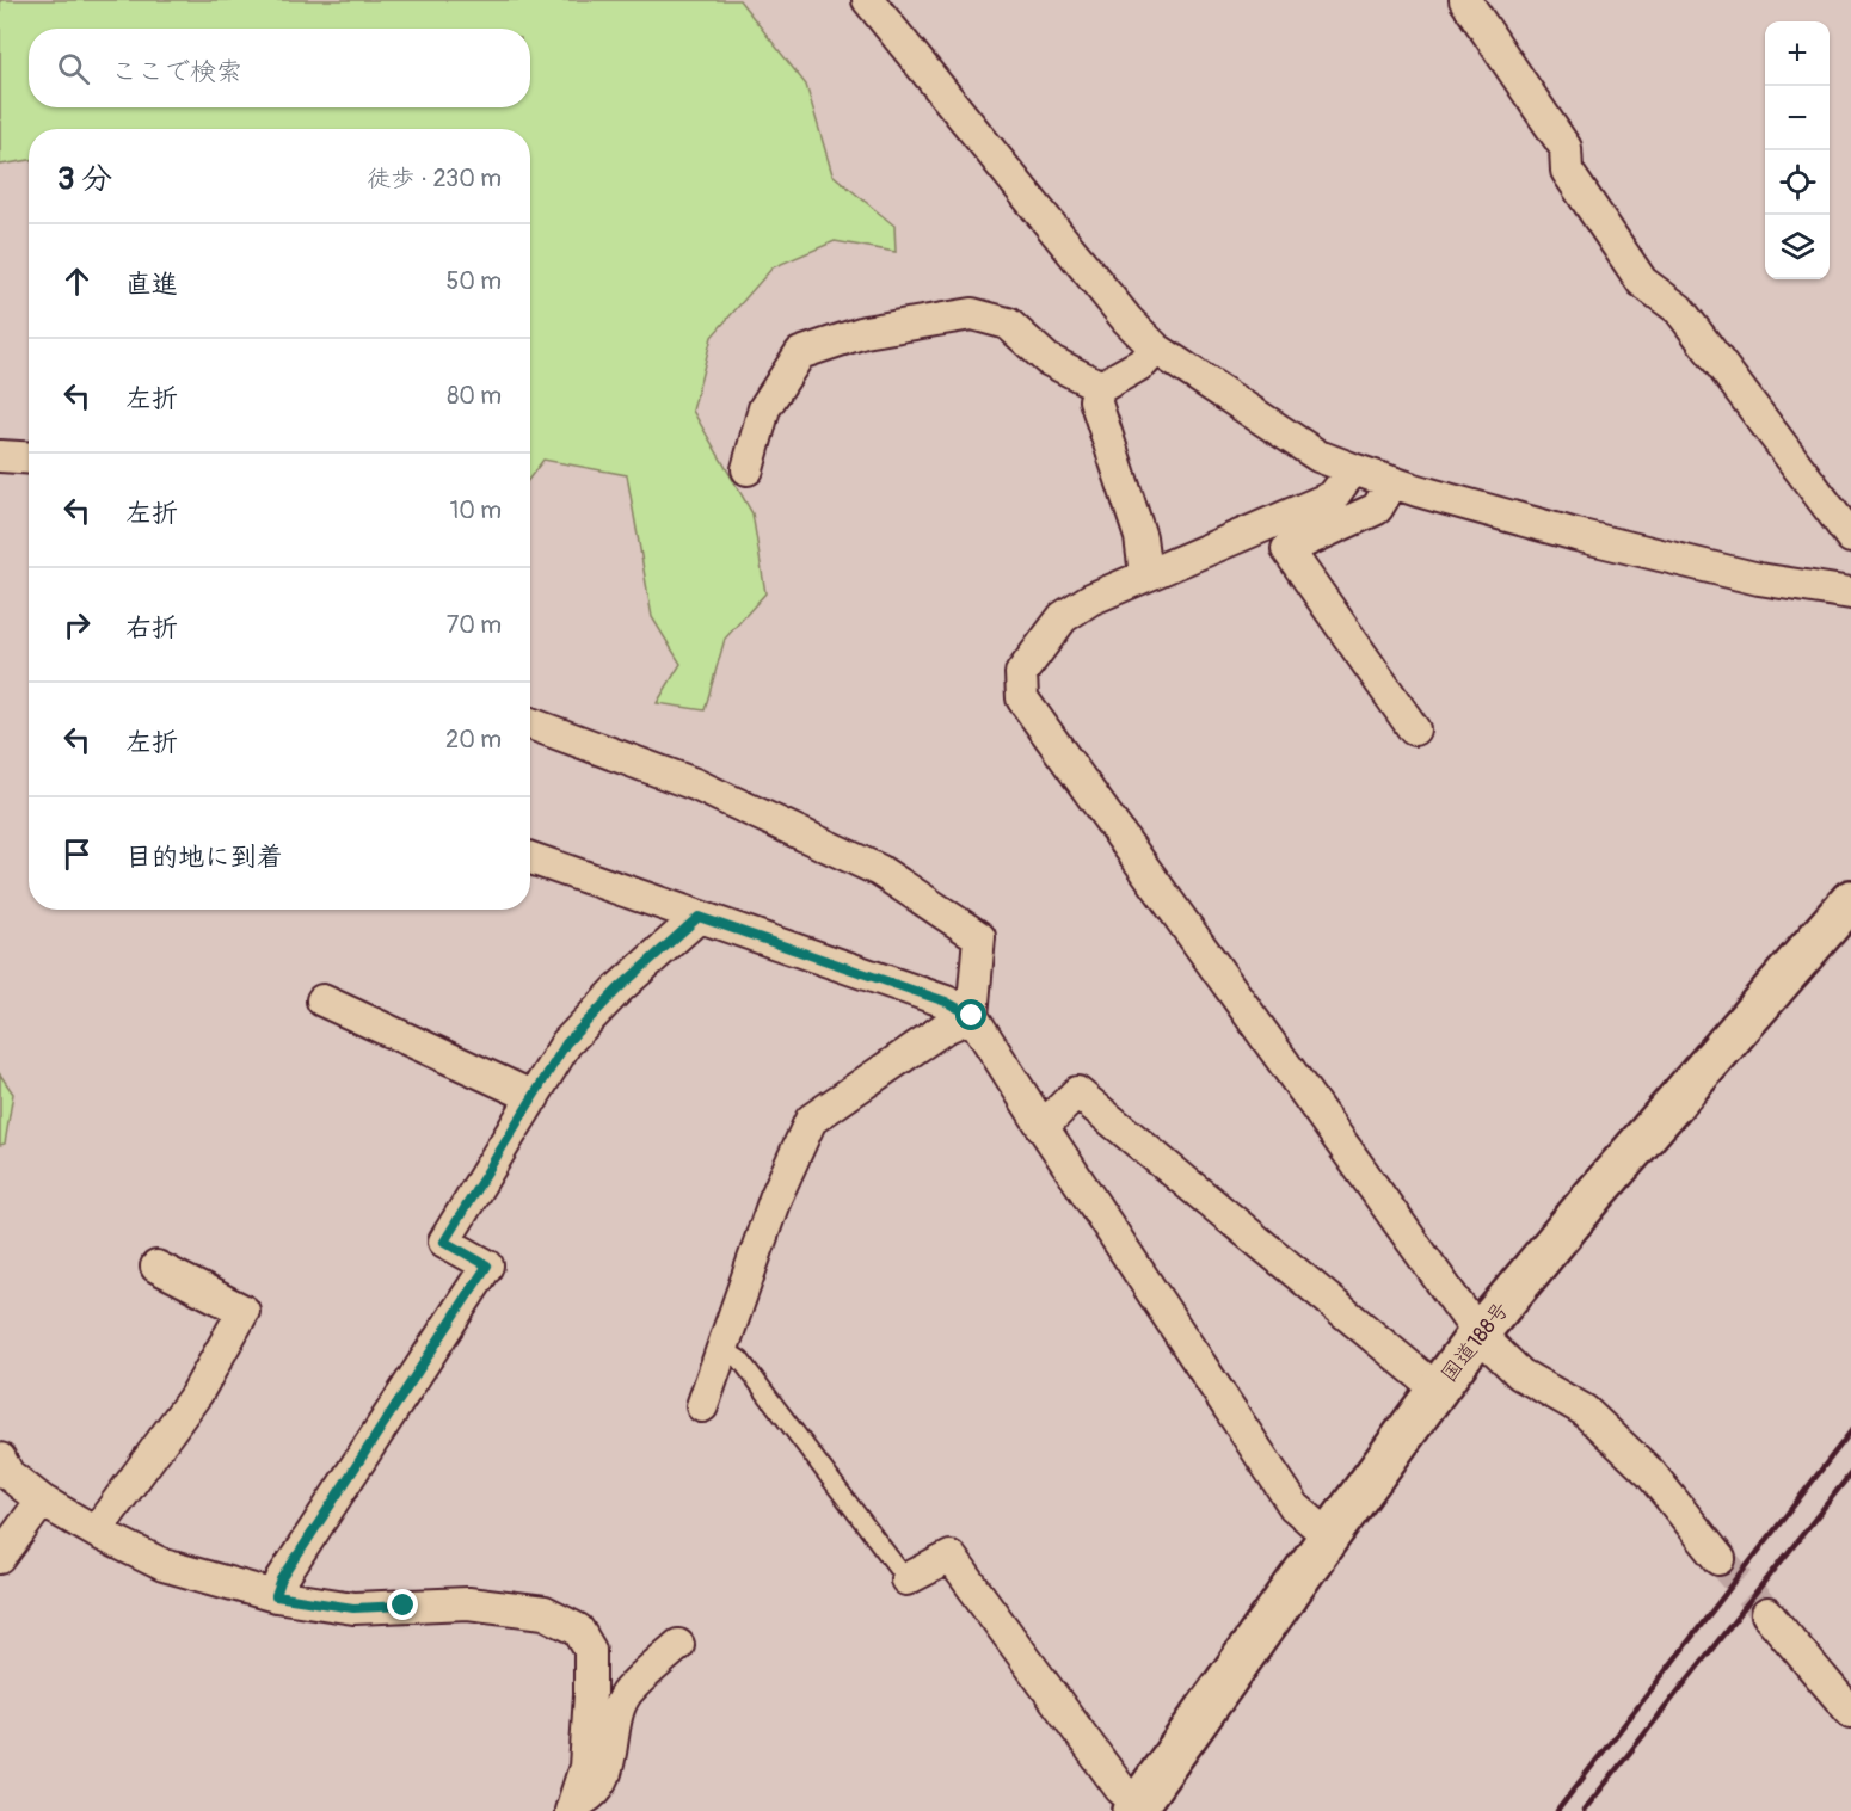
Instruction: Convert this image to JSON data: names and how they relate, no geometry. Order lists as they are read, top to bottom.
{
  "streets": {
    "highway": ["国道188号"]
  },
  "page": {
    "map_buttons": ["+", "−"],
    "search": "ここで検索",
    "heading": ["3 分", "徒歩 · 230 m"],
    "list": [
      ["直進", "50 m"],
      ["左折", "80 m"],
      ["左折", "10 m"],
      ["右折", "70 m"],
      ["左折", "20 m"],
      "目的地に到着"
    ]
  }
}
